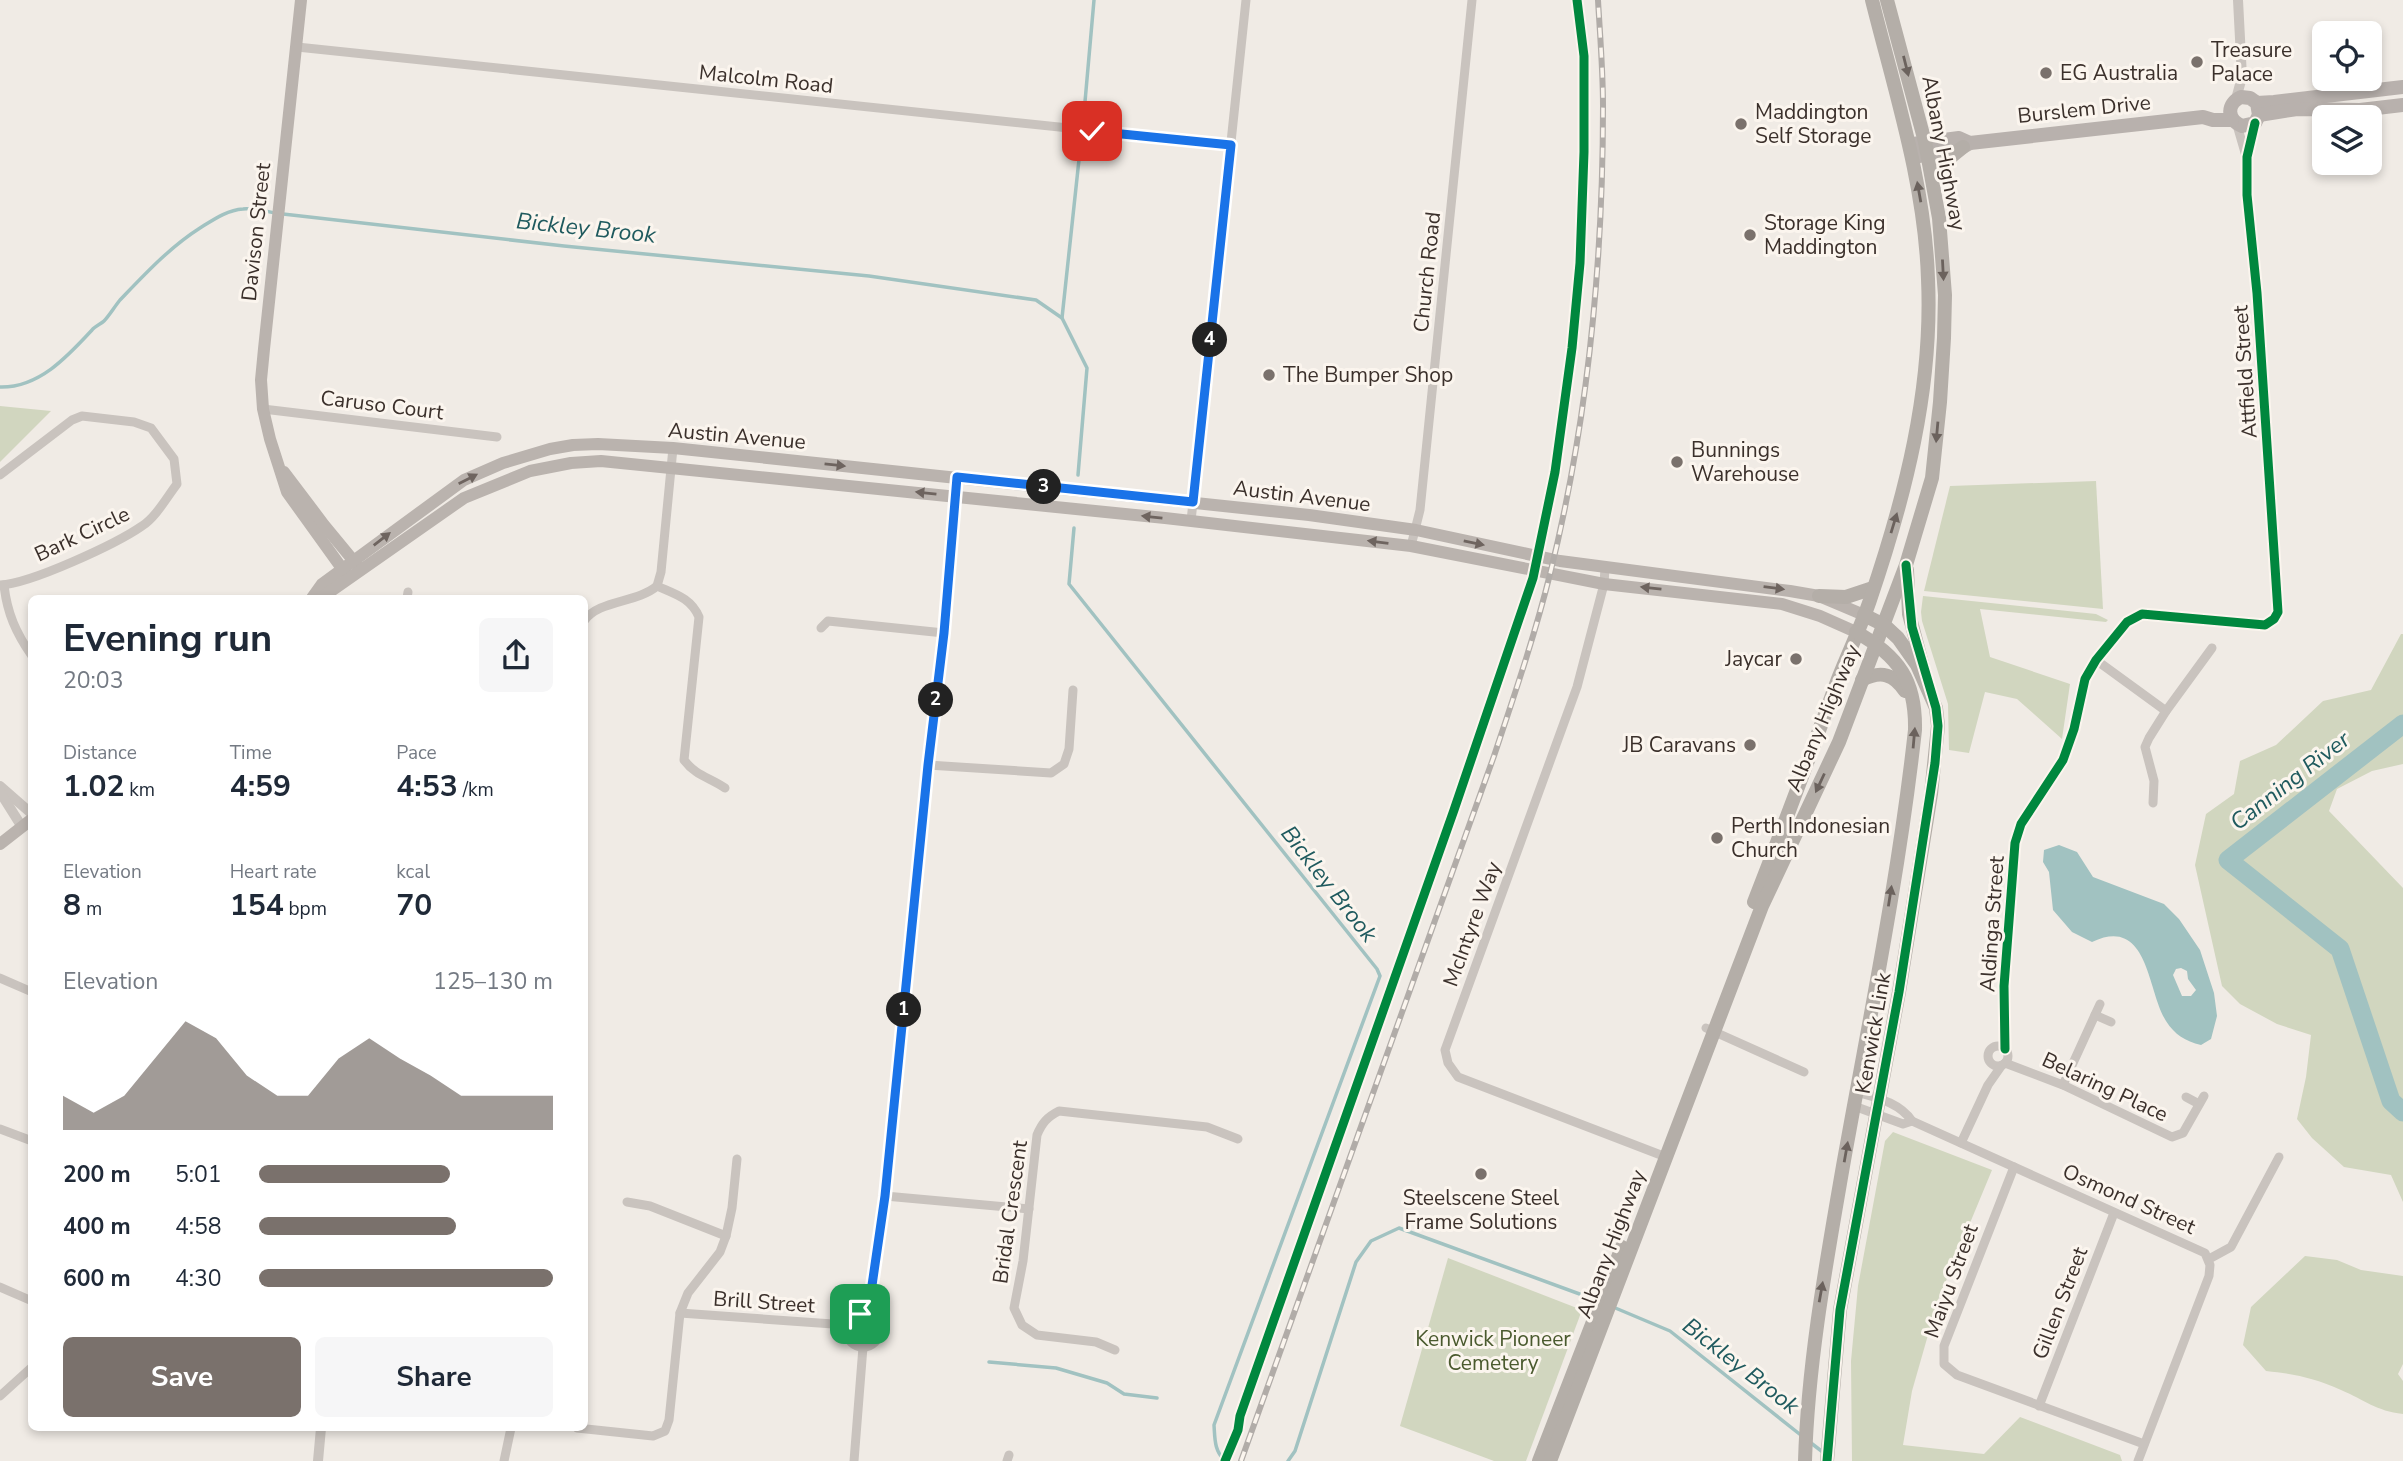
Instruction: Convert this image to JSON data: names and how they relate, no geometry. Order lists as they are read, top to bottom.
{
  "streets": {
    "highway": ["Albany Highway", "Kenwick Link"],
    "main road": ["Burslem Drive", "Davison Street", "Austin Avenue"],
    "street": [
      "Malcolm Road",
      "Church Road",
      "Attfield Street",
      "Caruso Court",
      "Bark Circle",
      "McIntyre Way",
      "Aldinga Street",
      "Belaring Place",
      "Osmond Street",
      "Bridal Crescent",
      "Maiyu Street",
      "Brill Street",
      "Gillen Street"
    ]
  },
  "crossings": [
    ["Malcolm Road", "Davison Street"],
    ["Burslem Drive", "Albany Highway"],
    ["Burslem Drive", "Attfield Street"],
    ["Albany Highway", "Austin Avenue"],
    ["Albany Highway", "McIntyre Way"],
    ["Albany Highway", "Kenwick Link"],
    ["Davison Street", "Caruso Court"],
    ["Davison Street", "Austin Avenue"],
    ["Church Road", "Austin Avenue"],
    ["Attfield Street", "Aldinga Street"],
    ["Austin Avenue", "McIntyre Way"],
    ["Austin Avenue", "Kenwick Link"],
    ["Aldinga Street", "Belaring Place"],
    ["Aldinga Street", "Osmond Street"],
    ["Kenwick Link", "Osmond Street"],
    ["Osmond Street", "Maiyu Street"],
    ["Osmond Street", "Gillen Street"],
    ["Maiyu Street", "Gillen Street"]
  ],
  "water": ["Bickley Brook", "Canning River"],
  "parks": ["Kenwick Pioneer Cemetery"],
  "places": [
    "Treasure Palace",
    "EG Australia",
    "Maddington Self Storage",
    "Storage King Maddington",
    "The Bumper Shop",
    "Bunnings Warehouse",
    "Jaycar",
    "JB Caravans",
    "Perth Indonesian Church",
    "Steelscene Steel Frame Solutions"
  ],
  "page": {
    "pins": [
      "4",
      "3",
      "2",
      "1"
    ],
    "heading": ["Evening run", "20:03"],
    "stats": [
      ["Distance", "1.02 km"],
      ["Time", "4:59"],
      ["Pace", "4:53 /km"],
      ["Elevation", "8 m"],
      ["Heart rate", "154 bpm"],
      ["kcal", "70"]
    ],
    "chart": ["Elevation", "125–130 m"],
    "list": [
      {
        "name": "200 m",
        "note": "5:01"
      },
      {
        "name": "400 m",
        "note": "4:58"
      },
      {
        "name": "600 m",
        "note": "4:30"
      }
    ],
    "buttons": ["Save", "Share"]
  }
}
